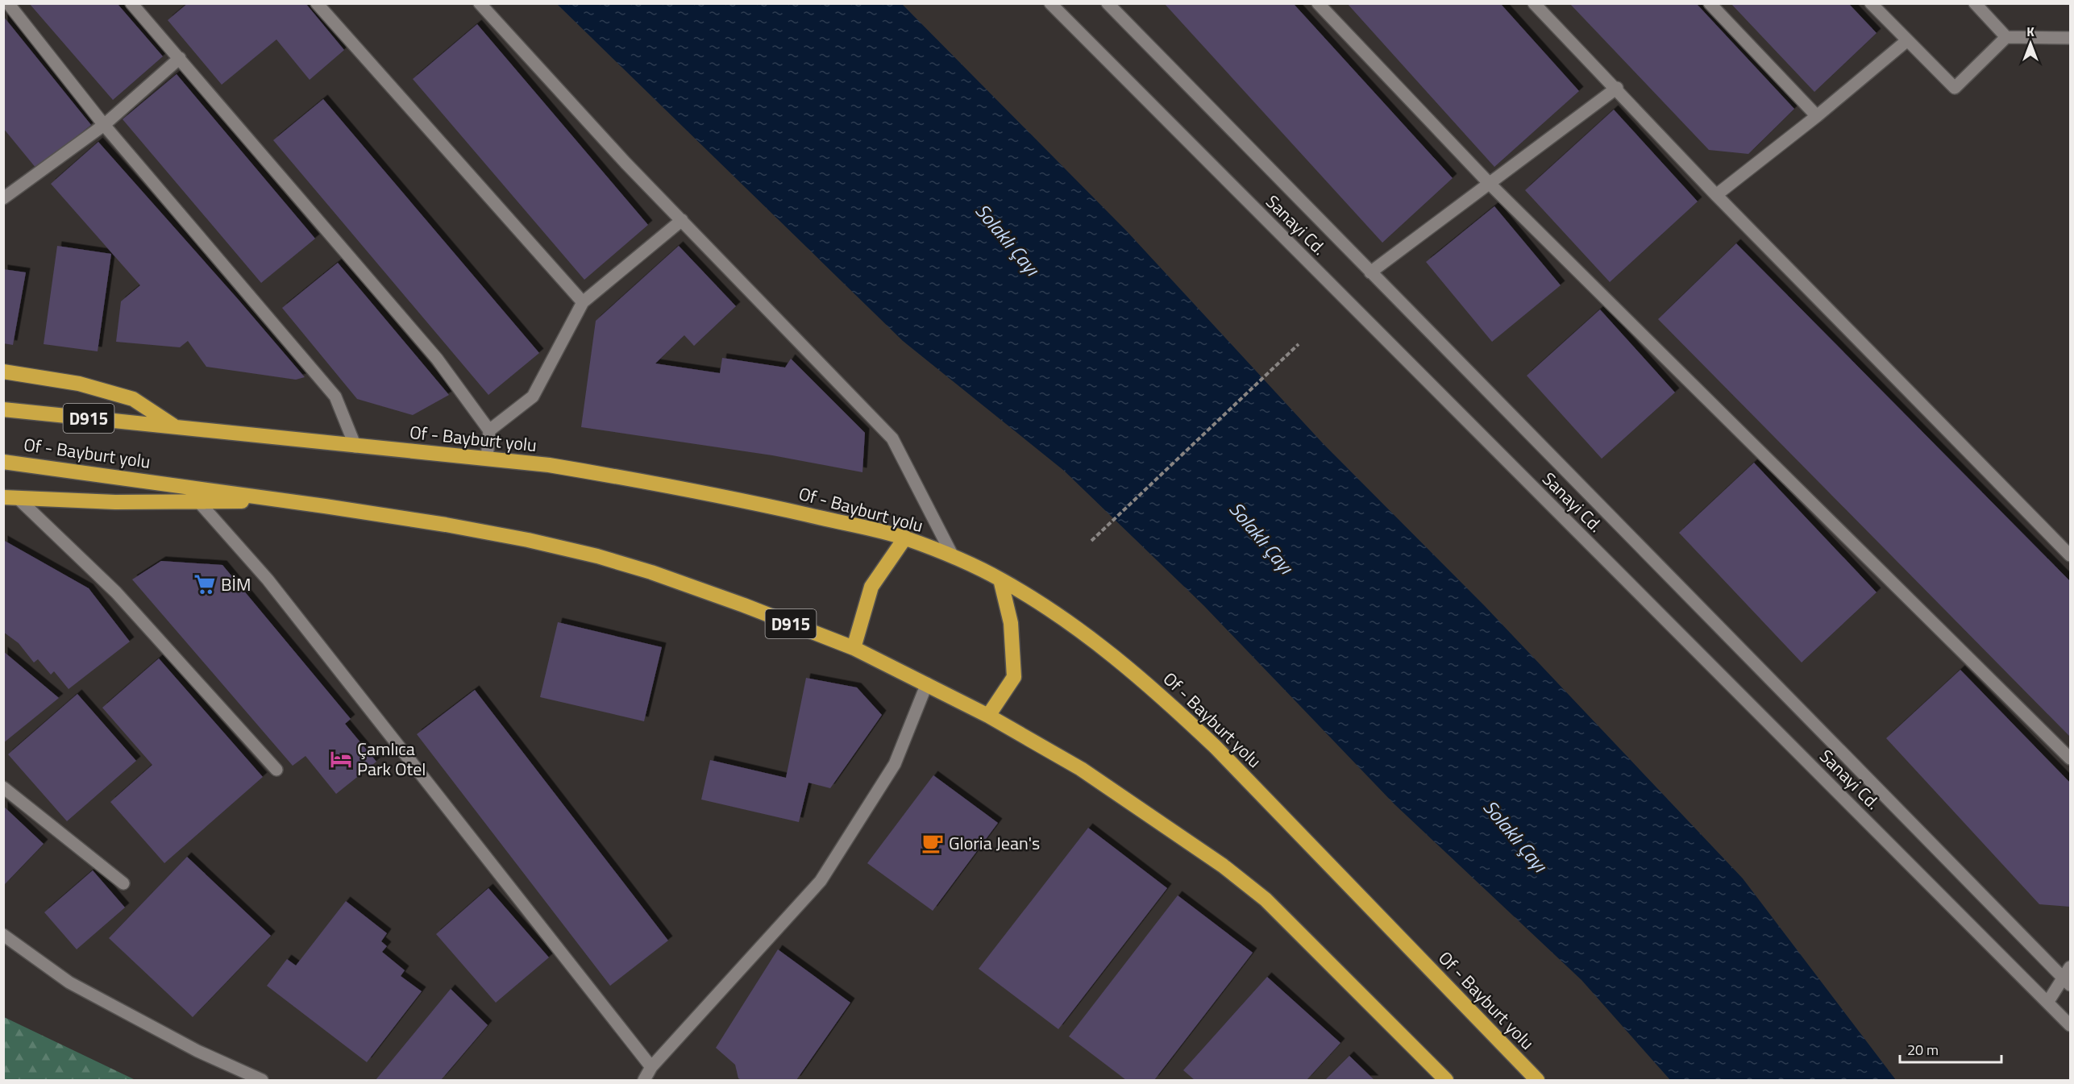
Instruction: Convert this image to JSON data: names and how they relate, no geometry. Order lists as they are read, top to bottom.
{
  "streets": {
    "highway": ["D915", "Of - Bayburt yolu"],
    "street": ["Sanayi Cd."]
  },
  "water": ["Solaklı Çayı"],
  "places": {
    "supermarket": ["BİM"],
    "hotel": ["Çamlıca Park Otel"],
    "cafe": ["Gloria Jean's"]
  },
  "scale_bar": "20 m",
  "north": "top"
}
